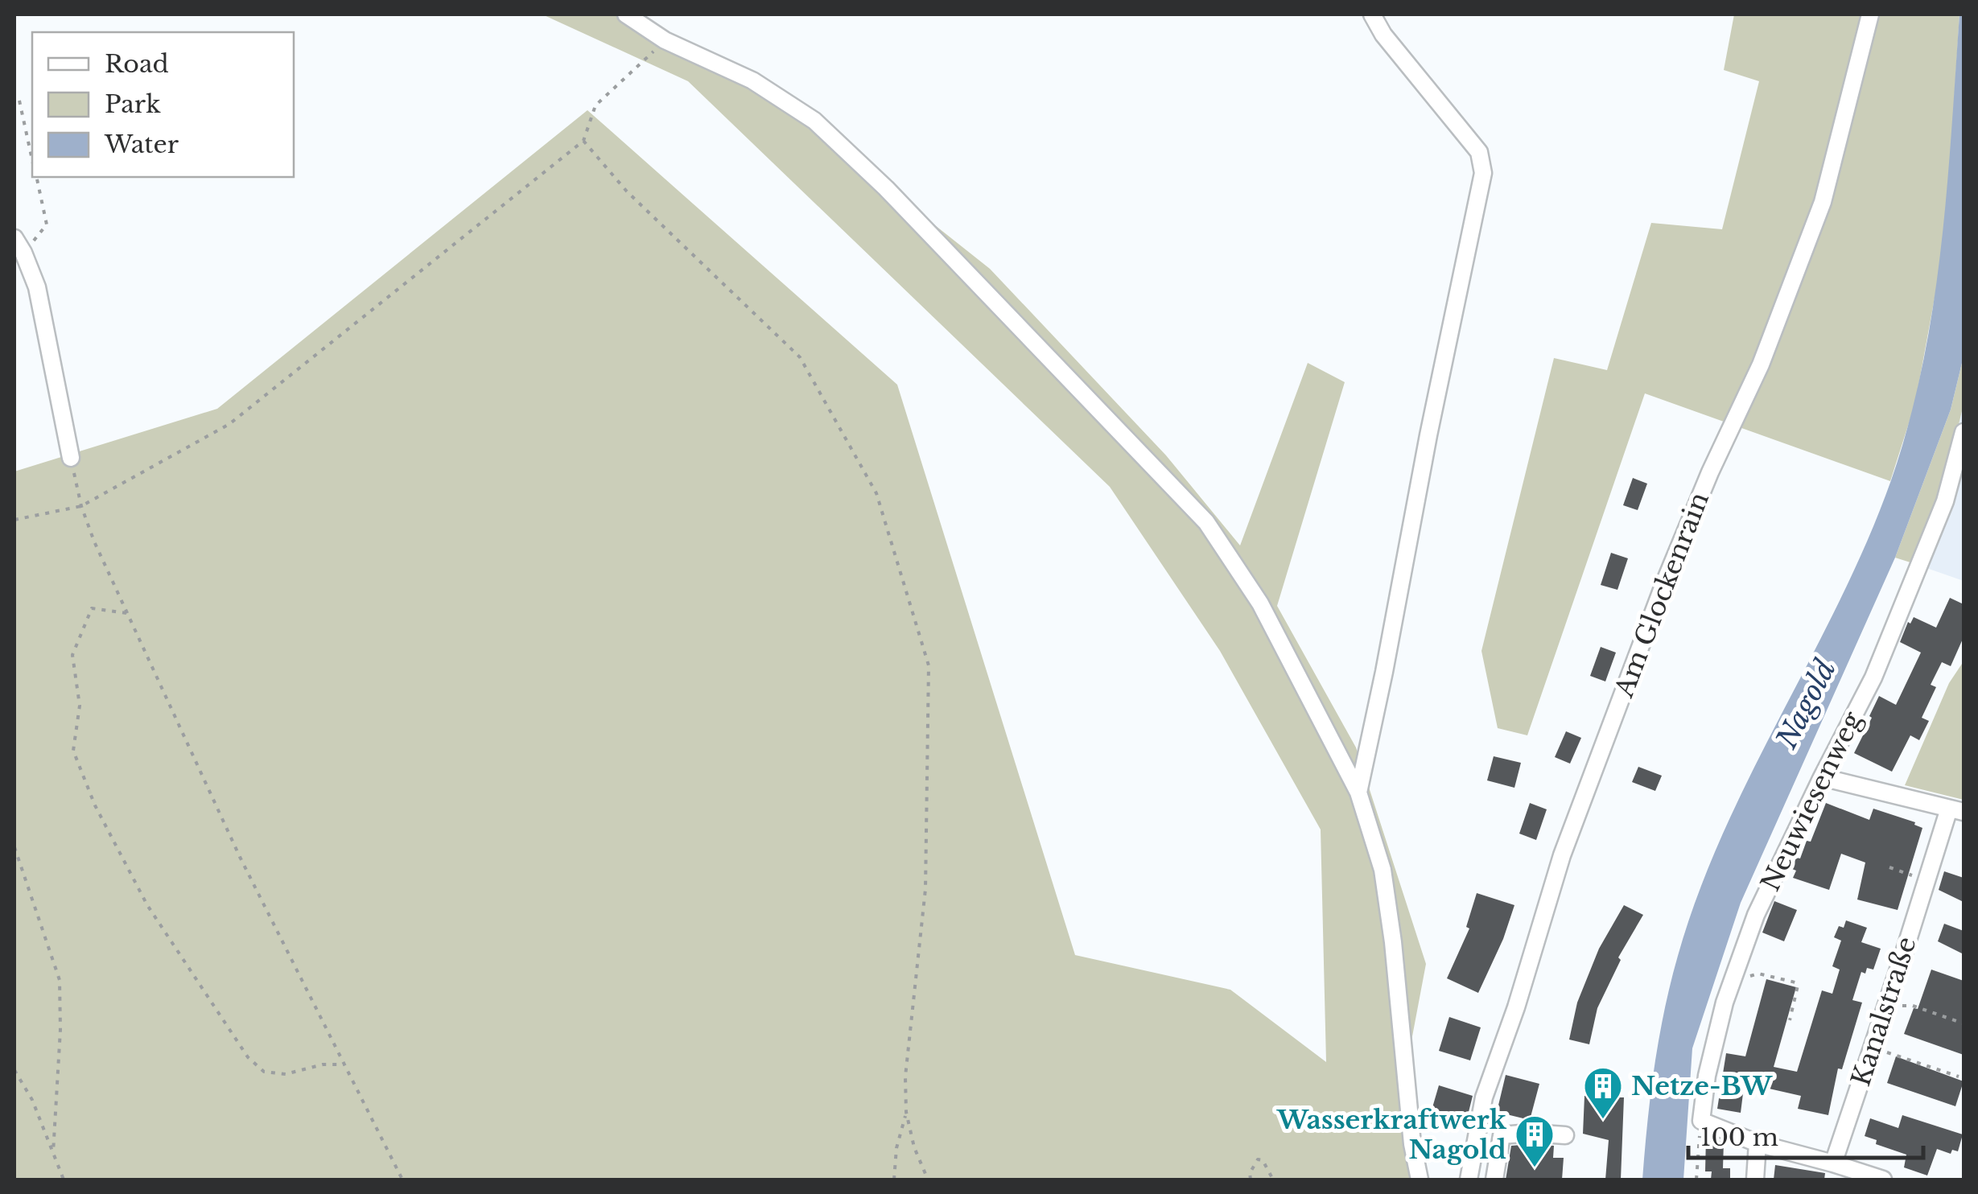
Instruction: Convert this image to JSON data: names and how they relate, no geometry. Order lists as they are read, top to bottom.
{
  "streets": {
    "street": ["Am Glockenrain", "Neuwiesenweg", "Kanalstraße"]
  },
  "water": ["Nagold"],
  "places": {
    "building": ["Netze-BW", "Wasserkraftwerk Nagold"]
  },
  "legend": ["Road", "Park", "Water"],
  "scale_bar": "100 m"
}
